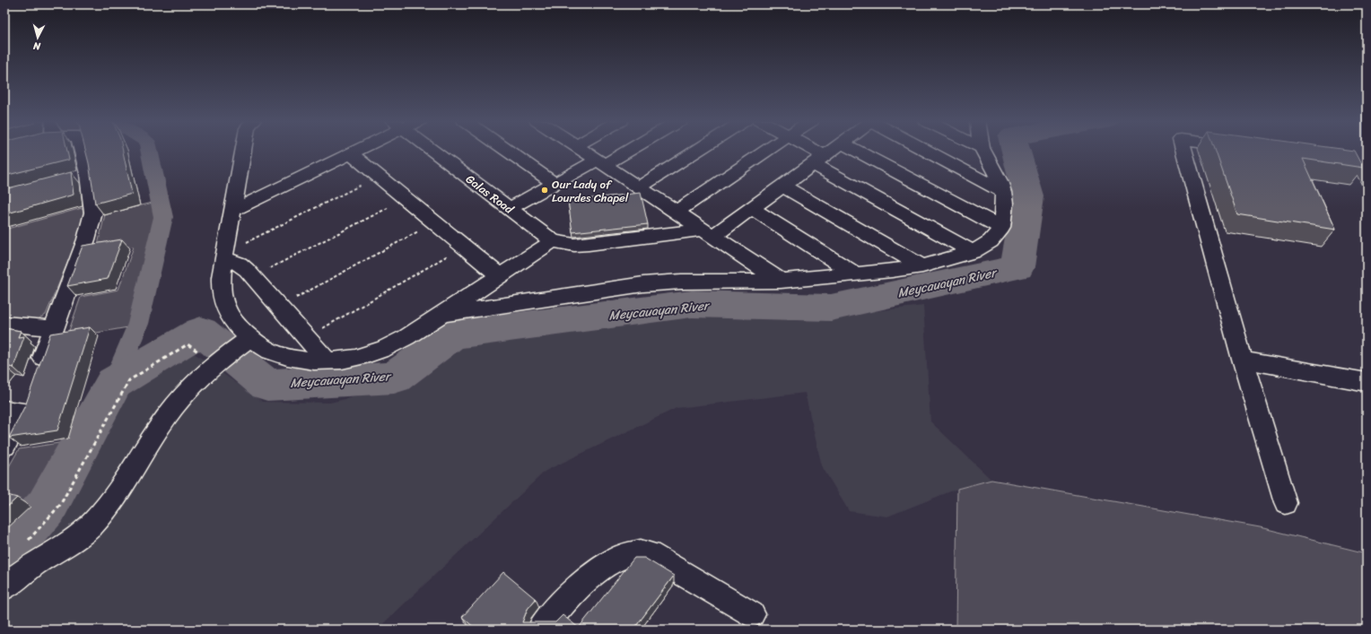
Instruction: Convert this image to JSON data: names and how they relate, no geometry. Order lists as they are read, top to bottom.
{
  "streets": {
    "street": ["Galas Road"]
  },
  "water": ["Meycauayan River"],
  "places": ["Our Lady of Lourdes Chapel"],
  "north": "bottom"
}
